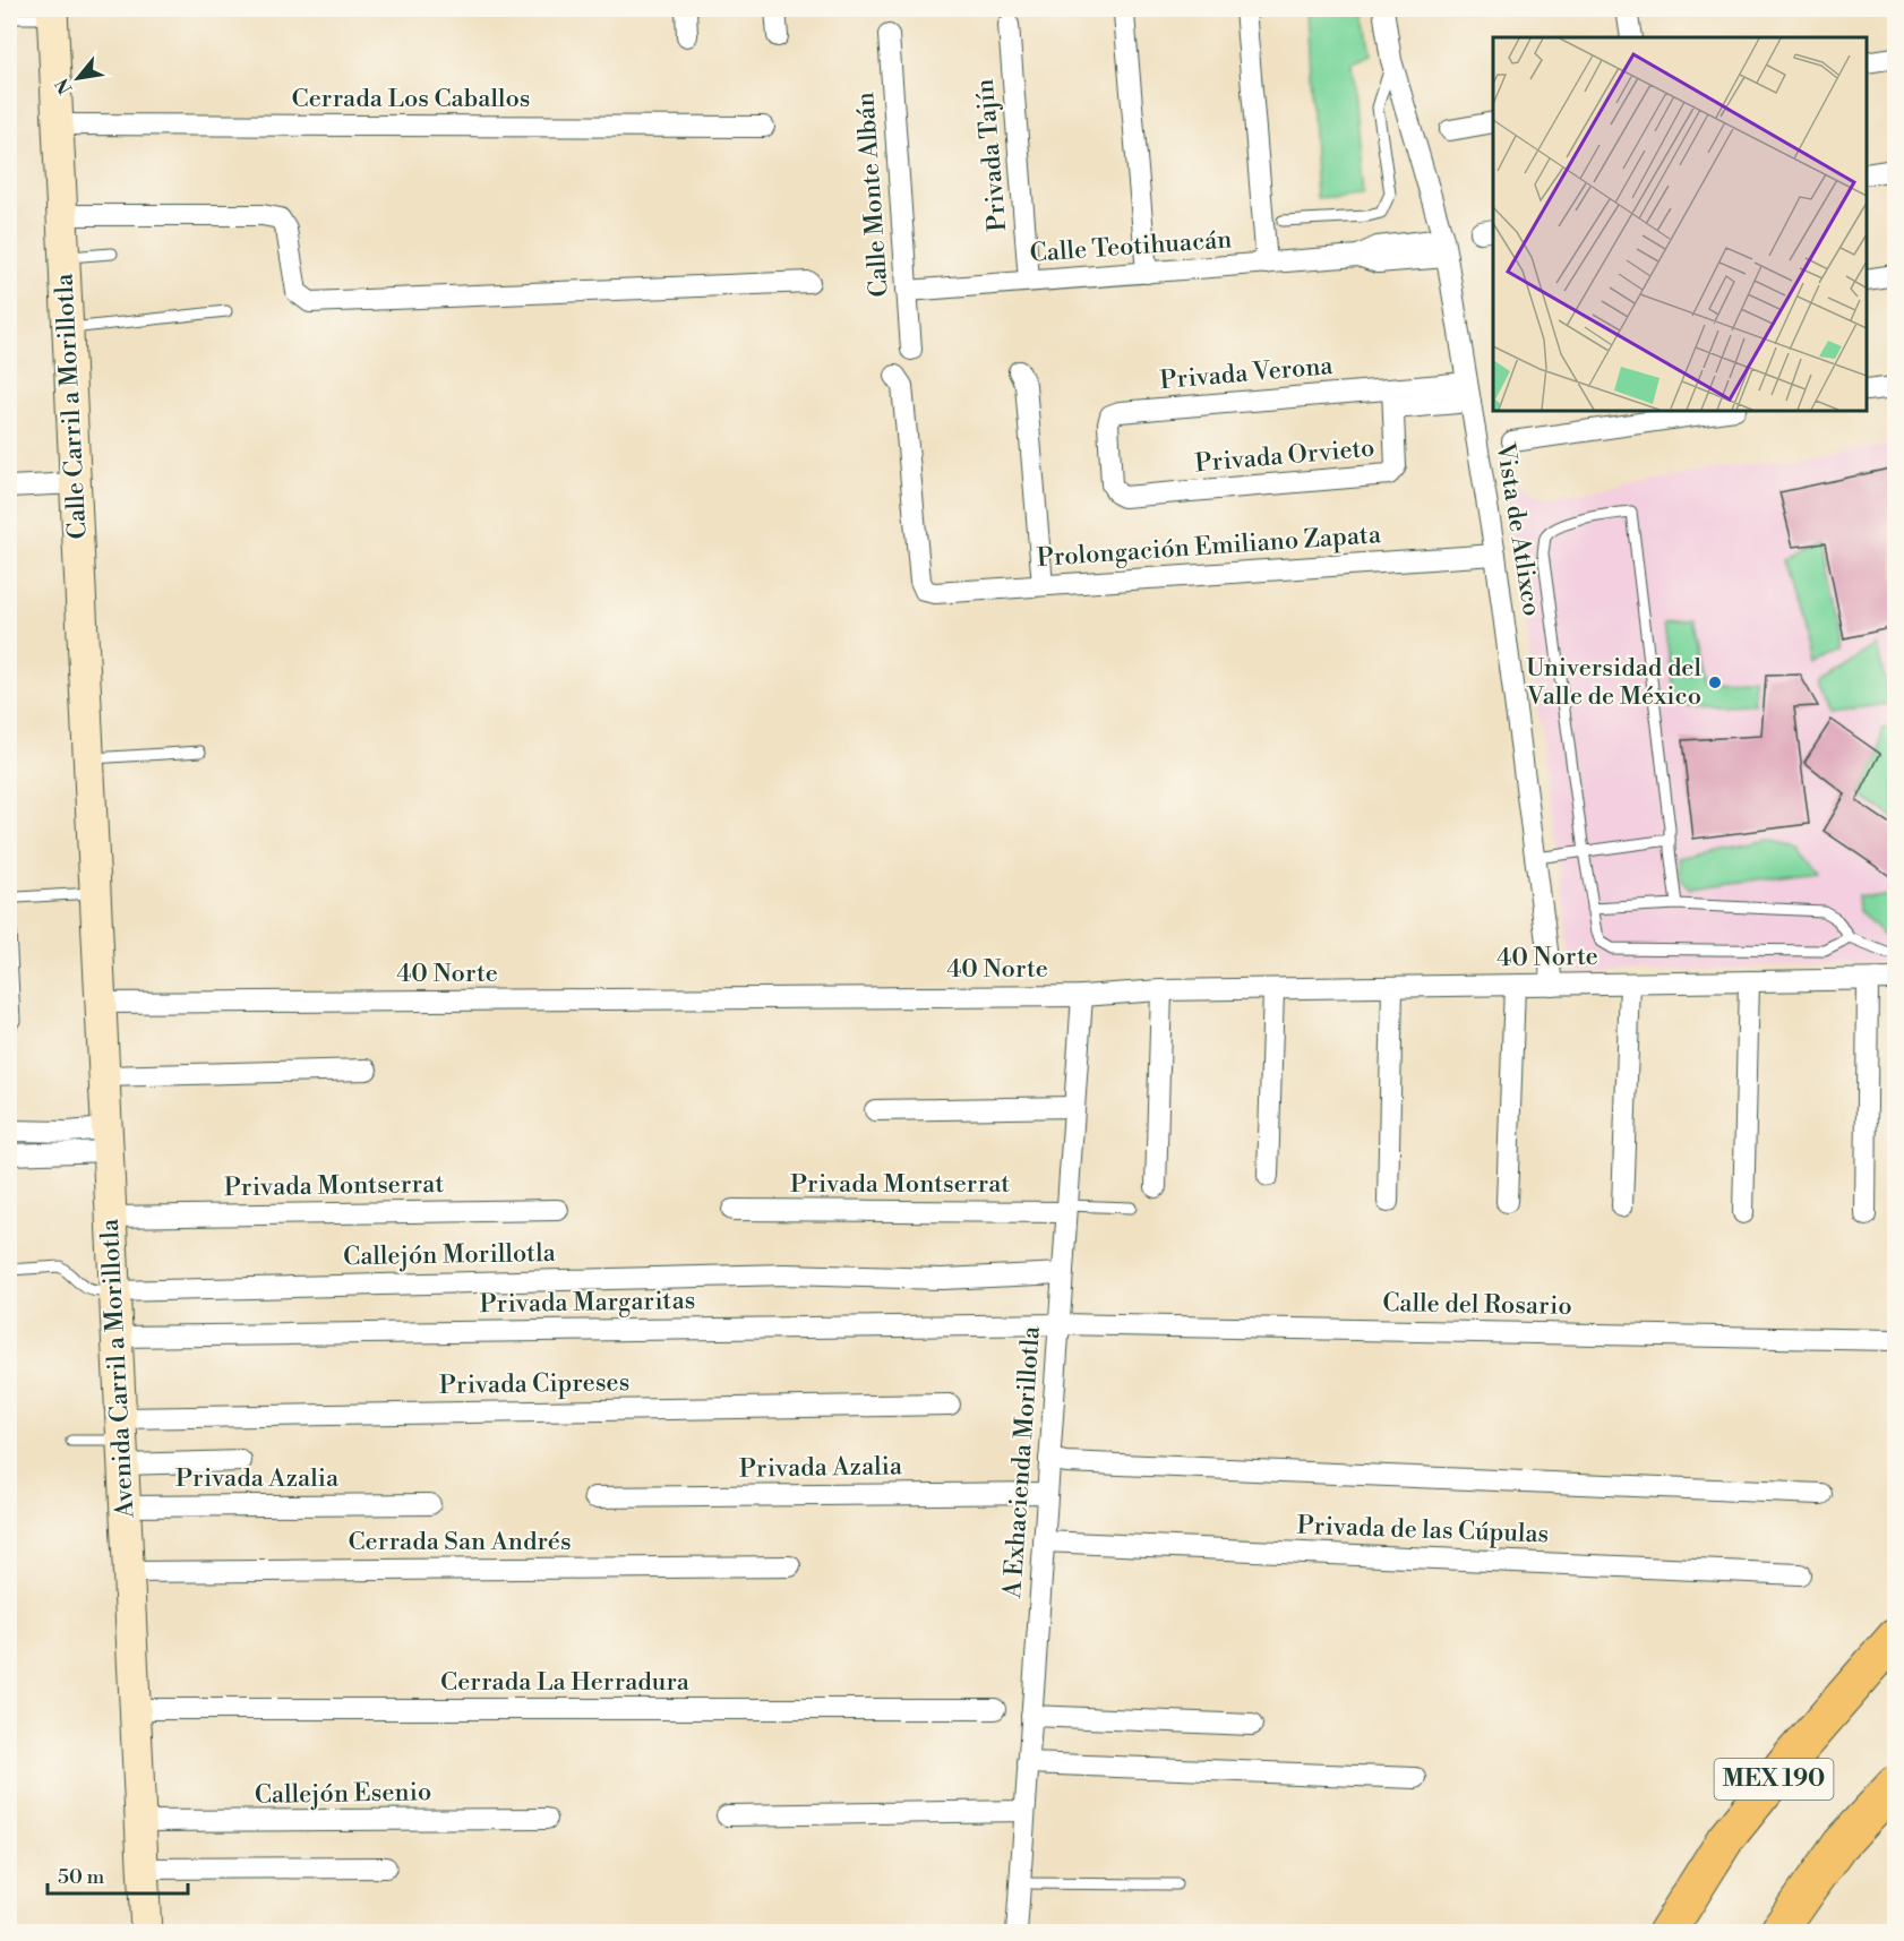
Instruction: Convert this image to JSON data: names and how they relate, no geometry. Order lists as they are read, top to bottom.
{
  "streets": {
    "highway": ["MEX 190"],
    "street": [
      "Cerrada Los Caballos",
      "Privada Tajín",
      "Calle Monte Albán",
      "Calle Teotihuacán",
      "Privada Verona",
      "Calle Carril a Morillotla",
      "Privada Orvieto",
      "Vista de Atlixco",
      "Prolongación Emiliano Zapata",
      "40 Norte",
      "Privada Montserrat",
      "Callejón Morillotla",
      "Privada Margaritas",
      "Calle del Rosario",
      "Avenida Carril a Morillotla",
      "Privada Cipreses",
      "A Exhacienda Morillotla",
      "Privada Azalia",
      "Privada de las Cúpulas",
      "Cerrada San Andrés",
      "Cerrada La Herradura",
      "Callejón Esenio"
    ]
  },
  "crossings": [
    ["Cerrada Los Caballos", "Calle Carril a Morillotla"],
    ["Privada Tajín", "Calle Teotihuacán"],
    ["Calle Monte Albán", "Calle Teotihuacán"],
    ["Calle Teotihuacán", "Vista de Atlixco"],
    ["Privada Verona", "Privada Orvieto"],
    ["Privada Verona", "Vista de Atlixco"],
    ["Calle Carril a Morillotla", "Avenida Carril a Morillotla"],
    ["Vista de Atlixco", "Prolongación Emiliano Zapata"],
    ["Vista de Atlixco", "40 Norte"],
    ["40 Norte", "Avenida Carril a Morillotla"],
    ["40 Norte", "A Exhacienda Morillotla"],
    ["Privada Montserrat", "Avenida Carril a Morillotla"],
    ["Privada Montserrat", "A Exhacienda Morillotla"],
    ["Callejón Morillotla", "Avenida Carril a Morillotla"],
    ["Callejón Morillotla", "A Exhacienda Morillotla"],
    ["Privada Margaritas", "Calle del Rosario"],
    ["Privada Margaritas", "Avenida Carril a Morillotla"],
    ["Privada Margaritas", "A Exhacienda Morillotla"],
    ["Calle del Rosario", "A Exhacienda Morillotla"],
    ["Avenida Carril a Morillotla", "Privada Cipreses"],
    ["Avenida Carril a Morillotla", "Privada Azalia"],
    ["Avenida Carril a Morillotla", "Cerrada San Andrés"],
    ["Avenida Carril a Morillotla", "Cerrada La Herradura"],
    ["Avenida Carril a Morillotla", "Callejón Esenio"],
    ["A Exhacienda Morillotla", "Privada Azalia"],
    ["A Exhacienda Morillotla", "Privada de las Cúpulas"]
  ],
  "places": ["Universidad del Valle de México"],
  "scale_bar": "50 m",
  "north": "bottom left"
}
